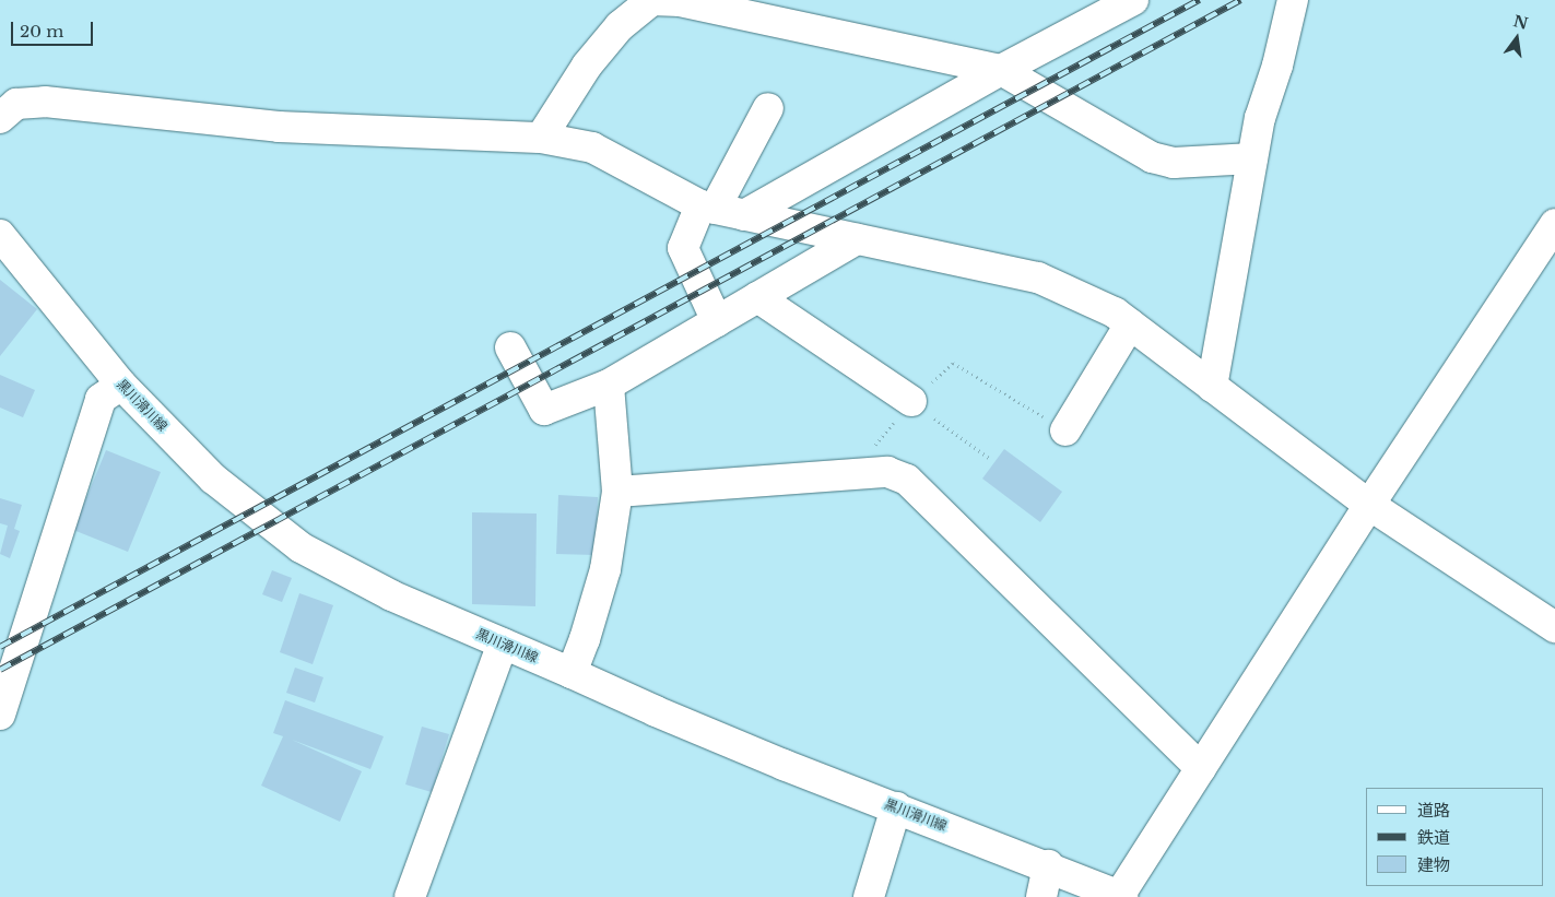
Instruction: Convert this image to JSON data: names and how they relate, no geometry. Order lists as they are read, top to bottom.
{
  "streets": {
    "street": ["黒川滑川線"]
  },
  "legend": ["道路", "鉄道", "建物"],
  "scale_bar": "20 m",
  "north": "top"
}
